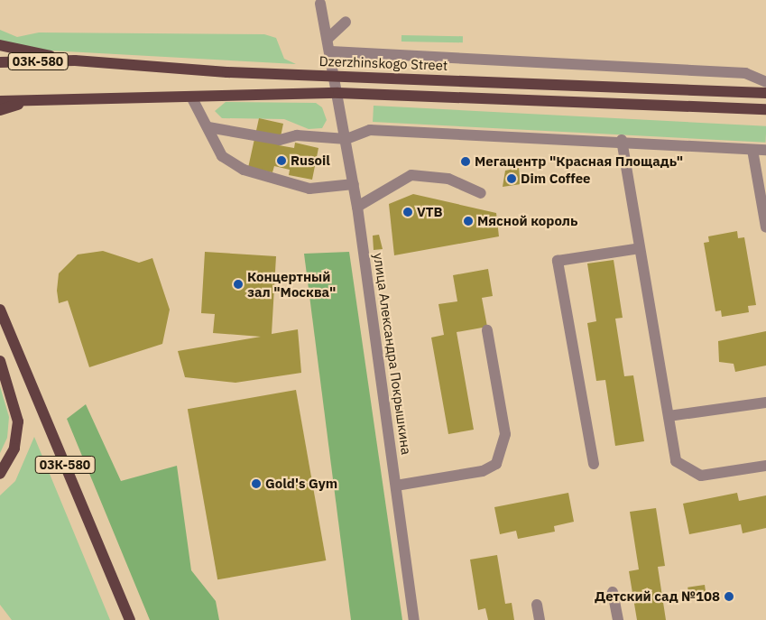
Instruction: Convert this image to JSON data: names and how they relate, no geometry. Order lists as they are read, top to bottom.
{
  "streets": {
    "main road": ["03К-580", "Dzerzhinskogo Street"],
    "street": ["улица Александра Покрышкина"]
  },
  "crossings": [
    ["Dzerzhinskogo Street", "улица Александра Покрышкина"]
  ],
  "places": [
    "Rusoil",
    "Мегацентр \"Красная Площадь\"",
    "Dim Coffee",
    "VTB",
    "Мясной король",
    "Концертный зал \"Москва\"",
    "Gold's Gym",
    "Детский сад №108"
  ]
}
